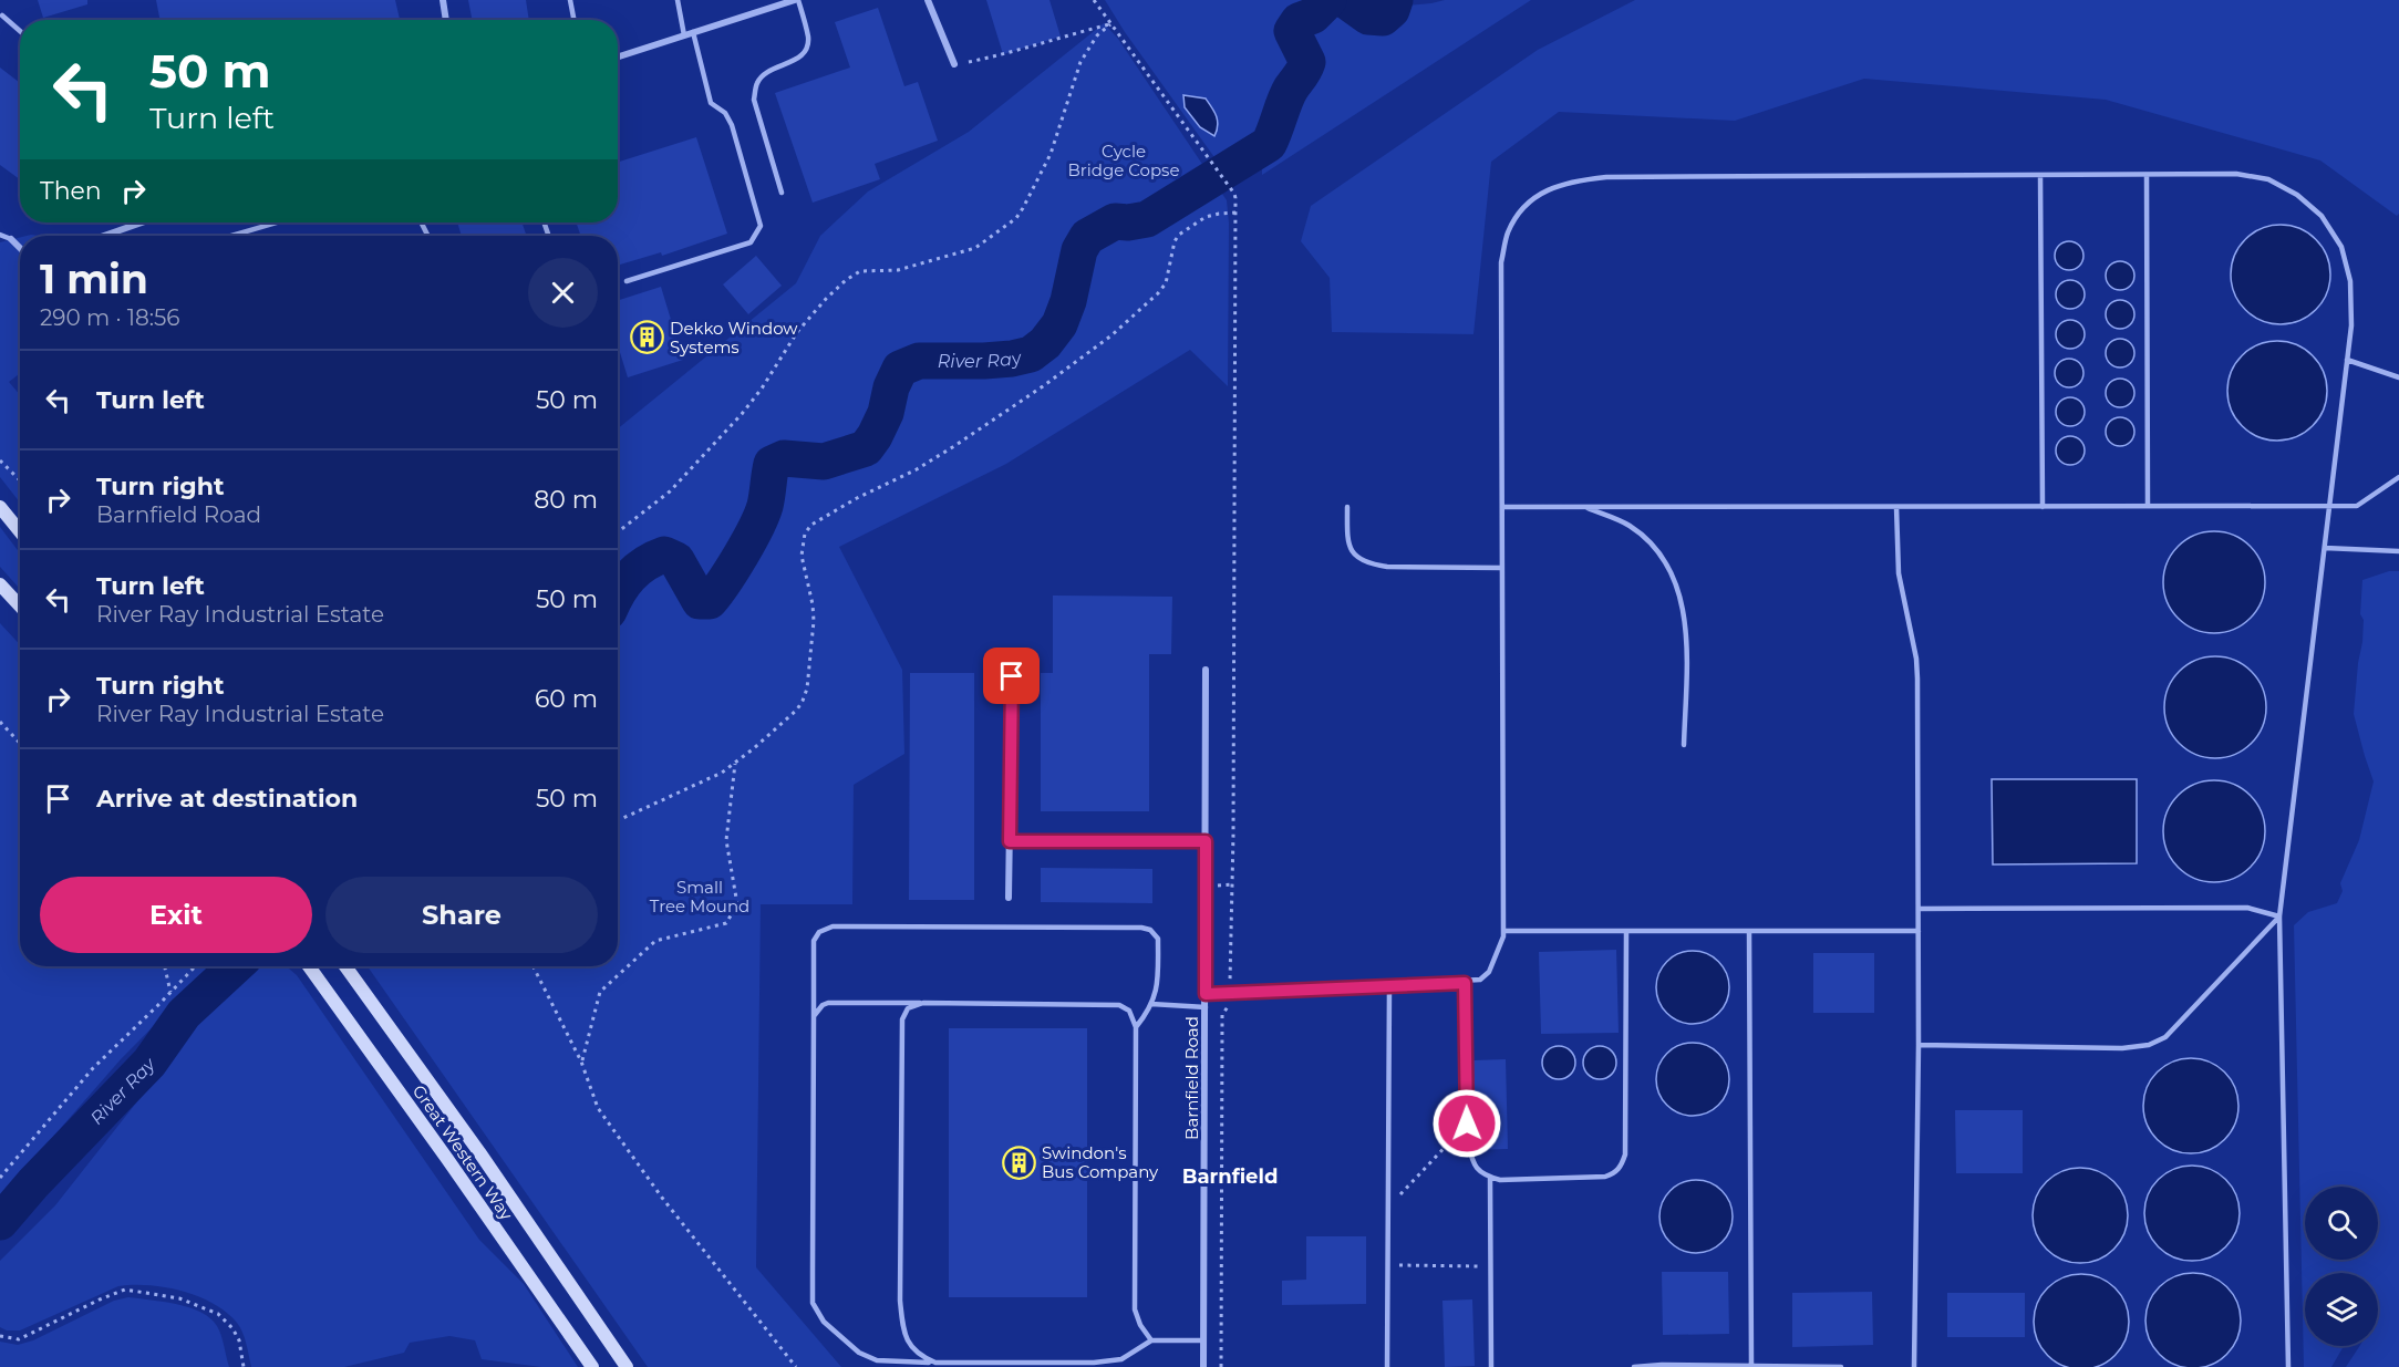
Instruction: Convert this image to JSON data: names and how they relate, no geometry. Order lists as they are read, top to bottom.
{
  "streets": {
    "main road": ["Great Western Way"],
    "street": ["Barnfield Road"]
  },
  "districts": ["Barnfield"],
  "water": ["River Ray"],
  "parks": ["Cycle Bridge Copse", "Small Tree Mound"],
  "places": {
    "building": ["Dekko Window Systems", "Swindon's Bus Company"]
  },
  "page": {
    "turn": ["50 m", "Turn left"],
    "then": "Then",
    "heading": ["1 min", "290 m · 18:56"],
    "list": [
      {
        "name": "Turn left",
        "value": "50 m"
      },
      {
        "name": "Turn right",
        "note": "Barnfield Road",
        "value": "80 m"
      },
      {
        "name": "Turn left",
        "note": "River Ray Industrial Estate",
        "value": "50 m"
      },
      {
        "name": "Turn right",
        "note": "River Ray Industrial Estate",
        "value": "60 m"
      },
      {
        "name": "Arrive at destination",
        "value": "50 m"
      }
    ],
    "buttons": ["Exit", "Share"]
  }
}
